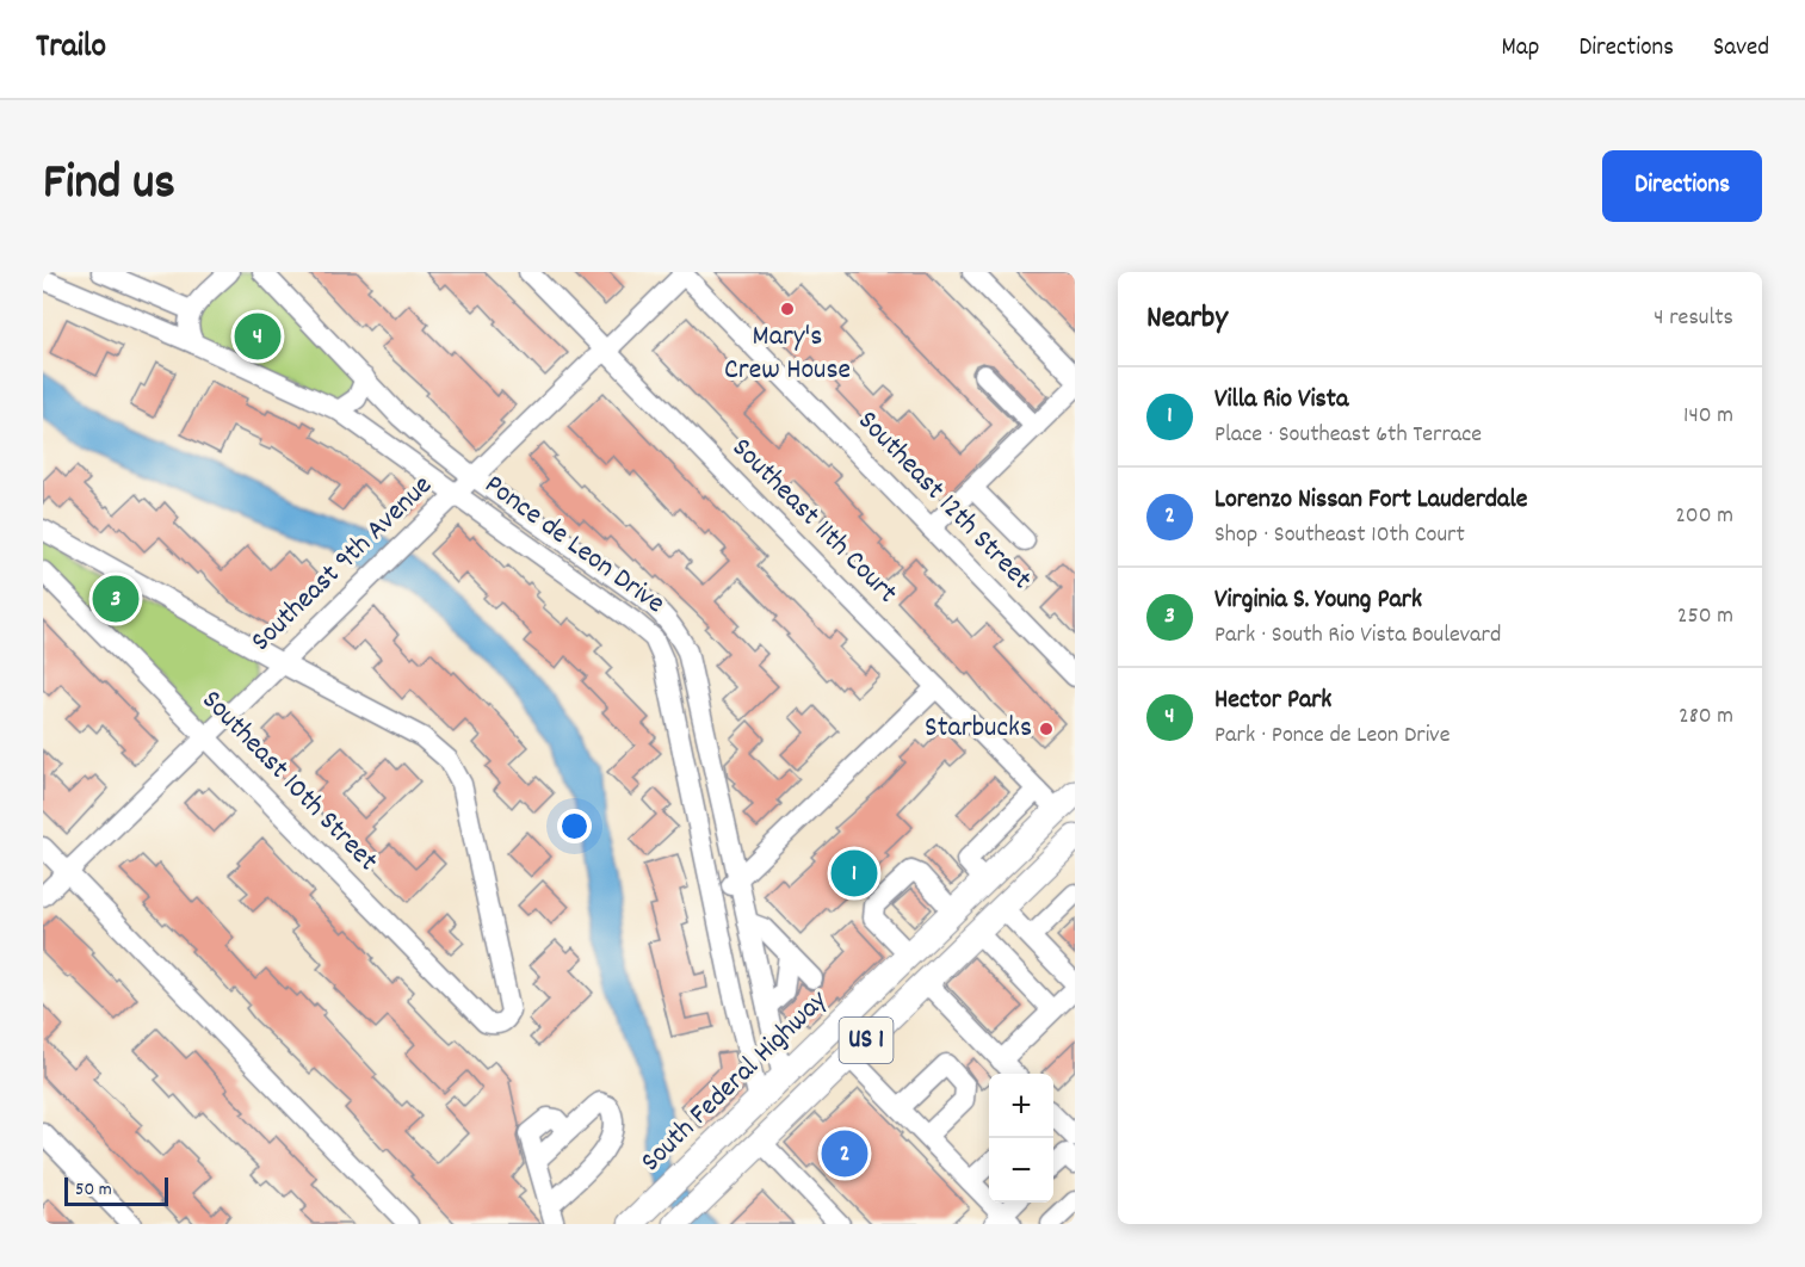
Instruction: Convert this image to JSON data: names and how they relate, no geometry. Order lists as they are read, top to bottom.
{
  "streets": {
    "main road": ["US 1", "South Federal Highway"],
    "street": [
      "Southeast 12th Street",
      "Southeast 11th Court",
      "Ponce de Leon Drive",
      "Southeast 9th Avenue",
      "Southeast 10th Street"
    ]
  },
  "crossings": [
    ["Southeast 12th Street", "Southeast 9th Avenue"],
    ["Southeast 11th Court", "Southeast 9th Avenue"],
    ["Southeast 11th Court", "US 1"],
    ["Ponce de Leon Drive", "Southeast 9th Avenue"],
    ["Ponce de Leon Drive", "South Federal Highway"],
    ["Southeast 9th Avenue", "Southeast 10th Street"],
    ["US 1", "South Federal Highway"]
  ],
  "places": ["Mary's Crew House", "Starbucks"],
  "scale_bar": "50 m",
  "page": {
    "header": "Trailo",
    "nav": ["Map", "Directions", "Saved"],
    "title": "Find us",
    "buttons": "Directions",
    "heading": ["Nearby", "4 results"],
    "pins": [
      "4",
      "3",
      "1",
      "2"
    ],
    "list": [
      {
        "mark": "1",
        "name": "Villa Rio Vista",
        "note": "Place · Southeast 6th Terrace",
        "value": "140 m"
      },
      {
        "mark": "2",
        "name": "Lorenzo Nissan Fort Lauderdale",
        "note": "Shop · Southeast 10th Court",
        "value": "200 m"
      },
      {
        "mark": "3",
        "name": "Virginia S. Young Park",
        "note": "Park · South Rio Vista Boulevard",
        "value": "250 m"
      },
      {
        "mark": "4",
        "name": "Hector Park",
        "note": "Park · Ponce de Leon Drive",
        "value": "280 m"
      }
    ],
    "map_buttons": ["+", "−"],
    "scale": "50 m"
  }
}
